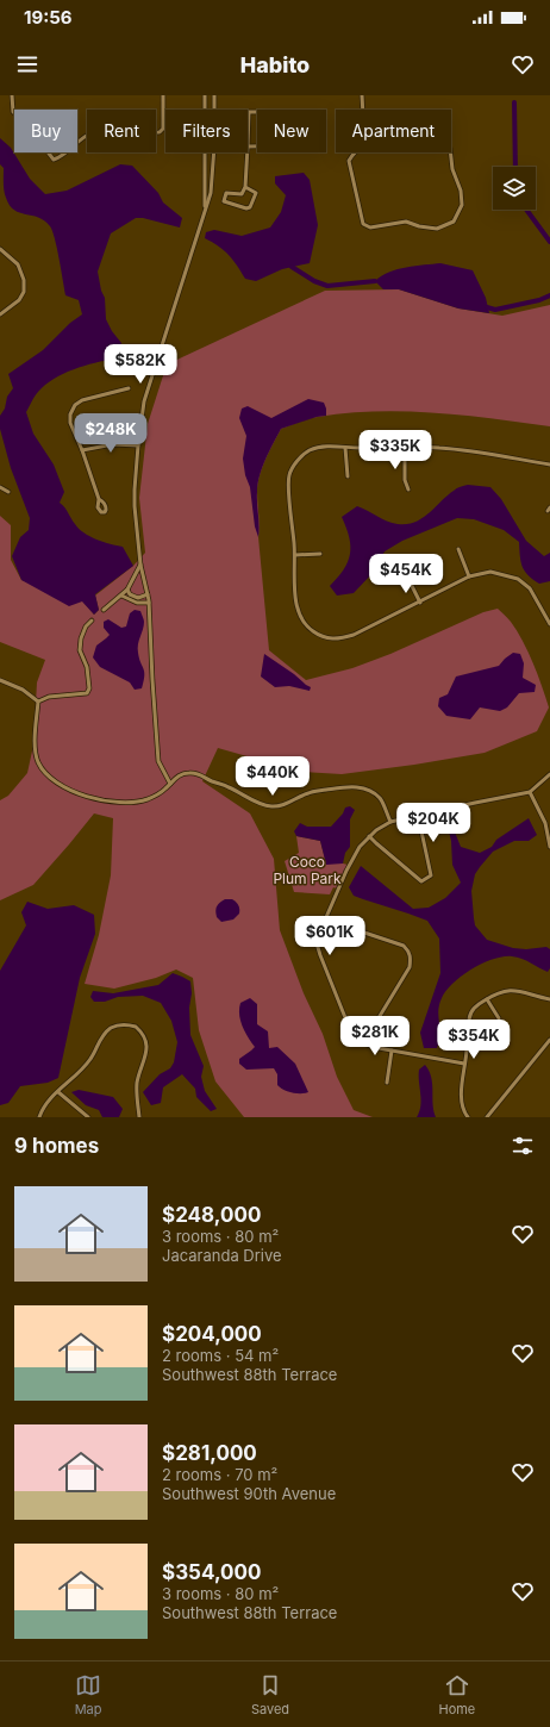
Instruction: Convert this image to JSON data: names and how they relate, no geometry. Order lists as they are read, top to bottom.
{
  "parks": ["Coco Plum Park"],
  "page": {
    "status": "19:56",
    "header": "Habito",
    "chip": [
      "Buy",
      "Rent",
      "Filters",
      "New",
      "Apartment"
    ],
    "price": [
      "$582K",
      "$248K",
      "$335K",
      "$454K",
      "$440K",
      "$204K",
      "$601K",
      "$281K",
      "$354K"
    ],
    "heading": "9 homes",
    "list": [
      {
        "name": "$248,000",
        "note": "3 rooms · 80 m² · Jacaranda Drive"
      },
      {
        "name": "$204,000",
        "note": "2 rooms · 54 m² · Southwest 88th Terrace"
      },
      {
        "name": "$281,000",
        "note": "2 rooms · 70 m² · Southwest 90th Avenue"
      },
      {
        "name": "$354,000",
        "note": "3 rooms · 80 m² · Southwest 88th Terrace"
      }
    ],
    "tabs": ["Map", "Saved", "Home"]
  }
}
